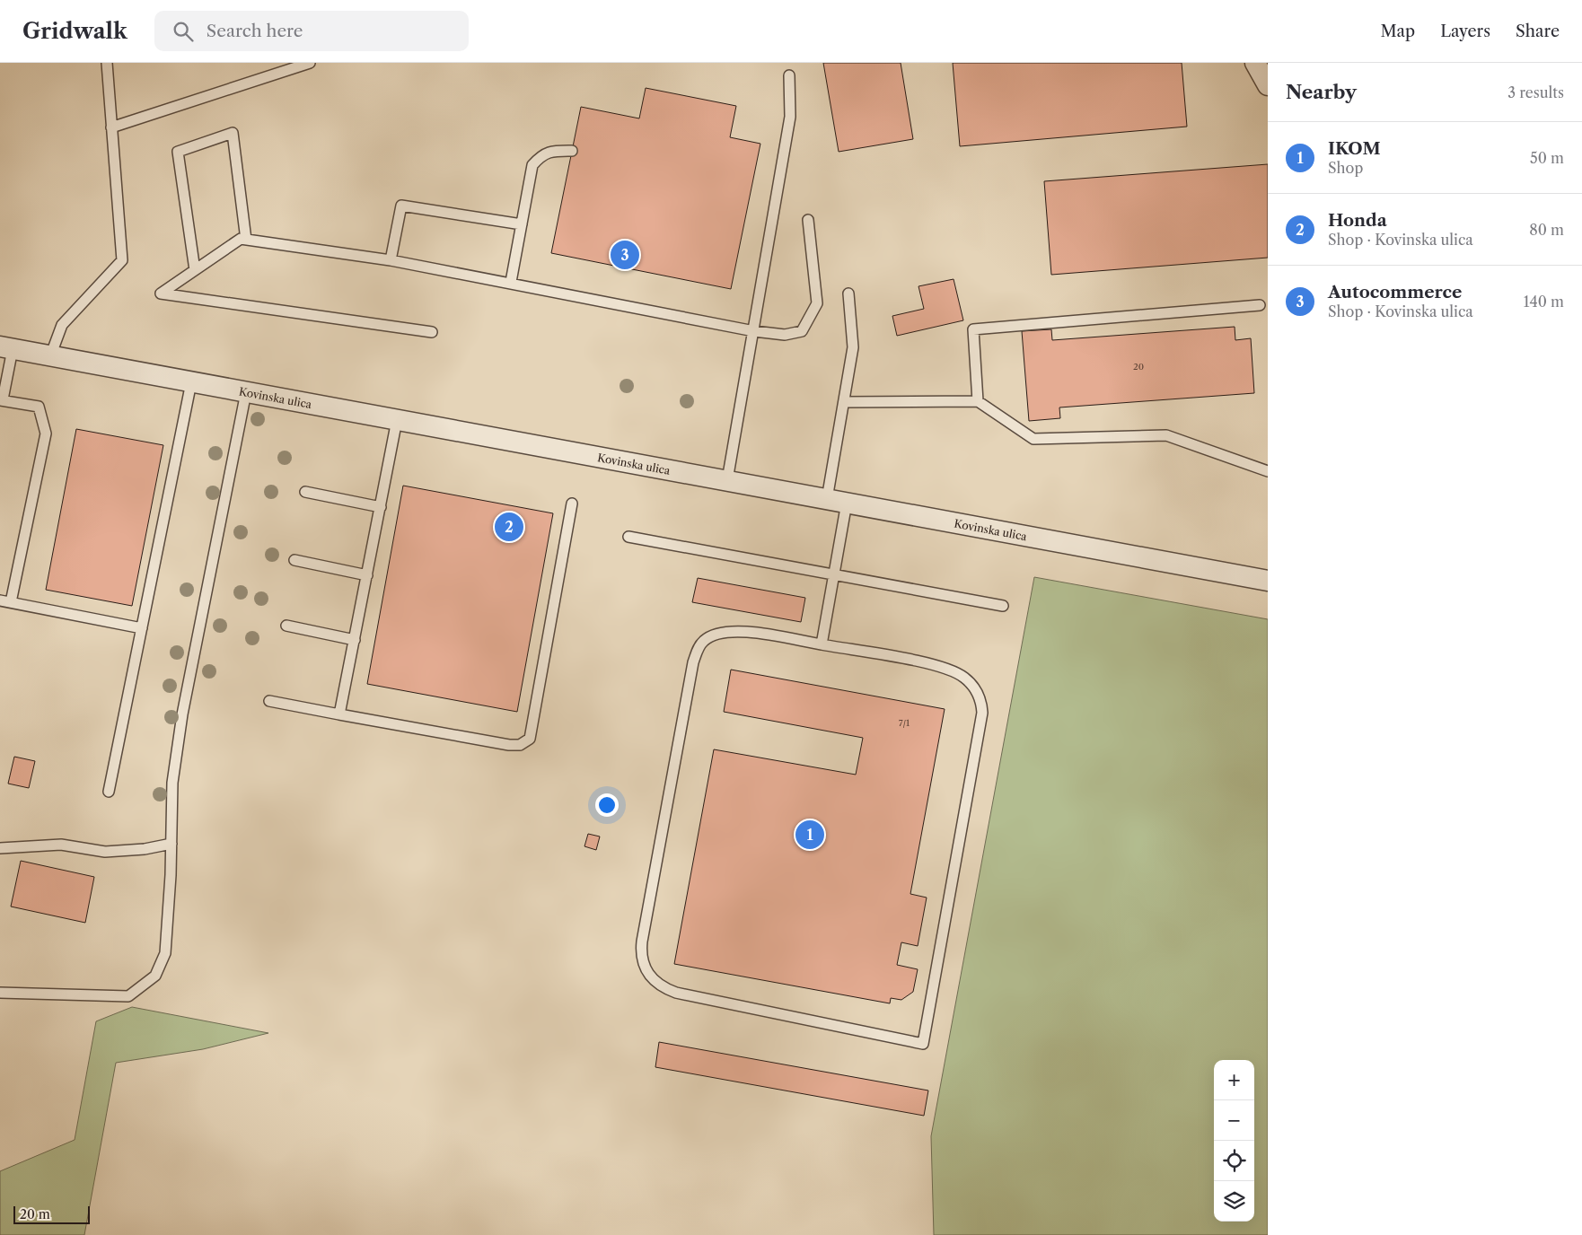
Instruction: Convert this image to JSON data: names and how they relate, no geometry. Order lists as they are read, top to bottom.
{
  "streets": {
    "street": ["Kovinska ulica"]
  },
  "house_numbers": ["20", "7/1"],
  "scale_bar": "20 m",
  "page": {
    "header": "Gridwalk",
    "search": "Search here",
    "nav": ["Map", "Layers", "Share"],
    "heading": ["Nearby", "3 results"],
    "list": [
      {
        "mark": "1",
        "name": "IKOM",
        "note": "Shop",
        "value": "50 m"
      },
      {
        "mark": "2",
        "name": "Honda",
        "note": "Shop · Kovinska ulica",
        "value": "80 m"
      },
      {
        "mark": "3",
        "name": "Autocommerce",
        "note": "Shop · Kovinska ulica",
        "value": "140 m"
      }
    ],
    "pins": ["3", "2", "1"],
    "map_buttons": ["+", "−"],
    "scale": "20 m"
  }
}
